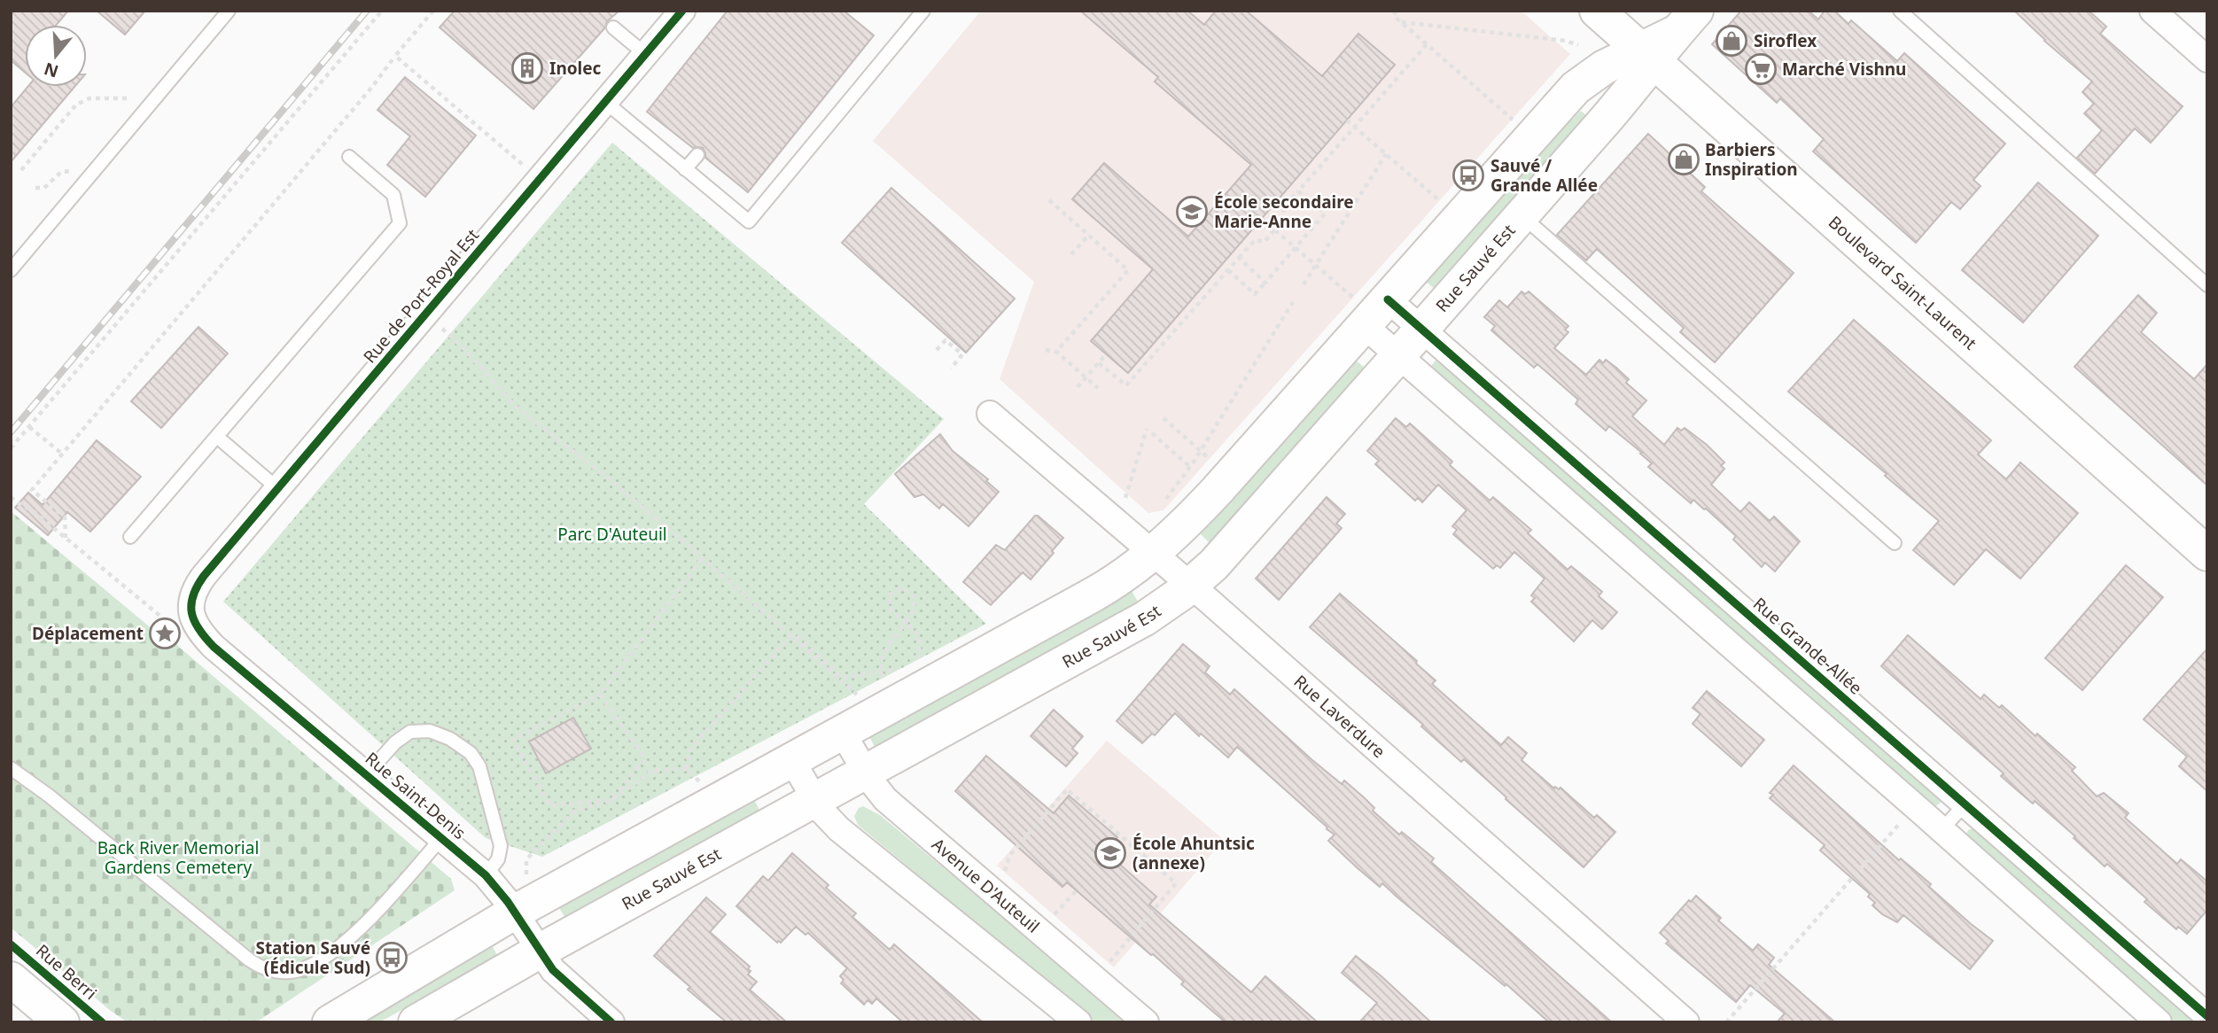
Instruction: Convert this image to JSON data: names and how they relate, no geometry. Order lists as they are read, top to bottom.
{
  "streets": {
    "main road": ["Rue Sauvé Est", "Boulevard Saint-Laurent"],
    "street": [
      "Rue de Port-Royal Est",
      "Rue Grande-Allée",
      "Rue Laverdure",
      "Rue Saint-Denis",
      "Avenue D'Auteuil"
    ],
    "cycle path": ["Rue Berri"]
  },
  "crossings": [
    ["Rue Sauvé Est", "Boulevard Saint-Laurent"],
    ["Rue Sauvé Est", "Rue Grande-Allée"],
    ["Rue Sauvé Est", "Rue Laverdure"],
    ["Rue Sauvé Est", "Rue Saint-Denis"],
    ["Rue Sauvé Est", "Avenue D'Auteuil"],
    ["Rue de Port-Royal Est", "Rue Saint-Denis"]
  ],
  "parks": ["Parc D'Auteuil", "Back River Memorial Gardens Cemetery"],
  "places": {
    "shop": ["Siroflex", "Barbiers Inspiration"],
    "building": ["Inolec"],
    "supermarket": ["Marché Vishnu"],
    "bus stop": ["Sauvé / Grande Allée", "Station Sauvé (Édicule Sud)"],
    "school or university": ["École secondaire Marie-Anne", "École Ahuntsic (annexe)"],
    "place": ["Déplacement"]
  },
  "north": "bottom"
}
